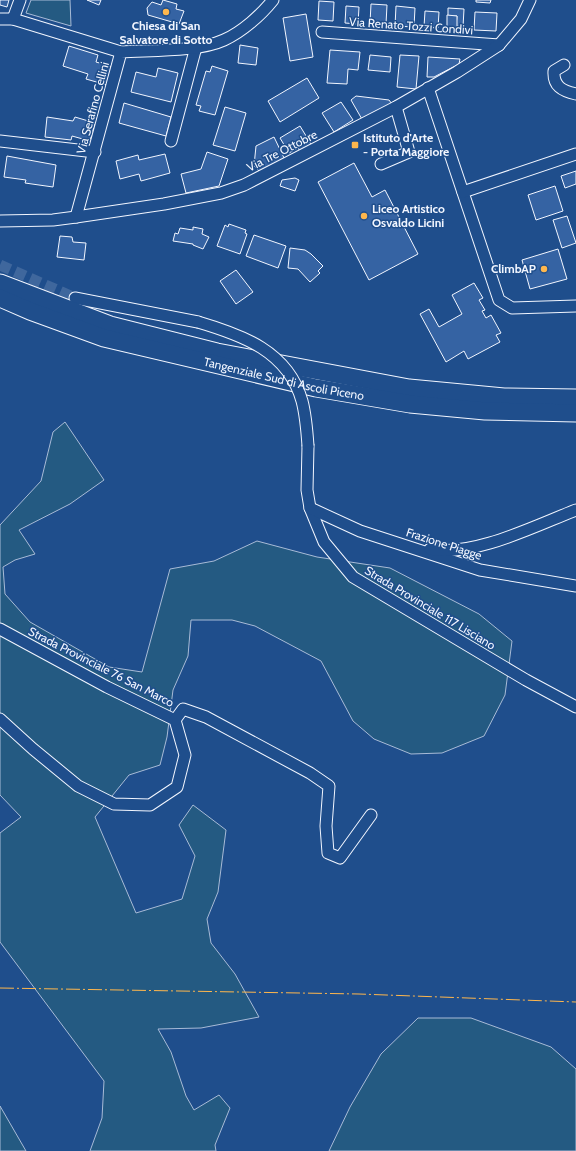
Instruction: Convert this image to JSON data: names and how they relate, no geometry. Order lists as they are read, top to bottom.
{
  "streets": {
    "highway": ["Tangenziale Sud di Ascoli Piceno"],
    "street": [
      "Via Renato Tozzi Condivi",
      "Via Serafino Cellini",
      "Via Tre Ottobre",
      "Frazione Piagge",
      "Strada Provinciale 117 Lisciano",
      "Strada Provinciale 76 San Marco"
    ]
  },
  "crossings": [
    ["Via Renato Tozzi Condivi", "Via Tre Ottobre"],
    ["Via Serafino Cellini", "Via Tre Ottobre"],
    ["Frazione Piagge", "Strada Provinciale 117 Lisciano"]
  ],
  "places": {
    "other": ["Chiesa di San Salvatore di Sotto", "Liceo Artistico Osvaldo Licini", "ClimbAP"],
    "transit": ["Istituto d'Arte - Porta Maggiore"]
  }
}
